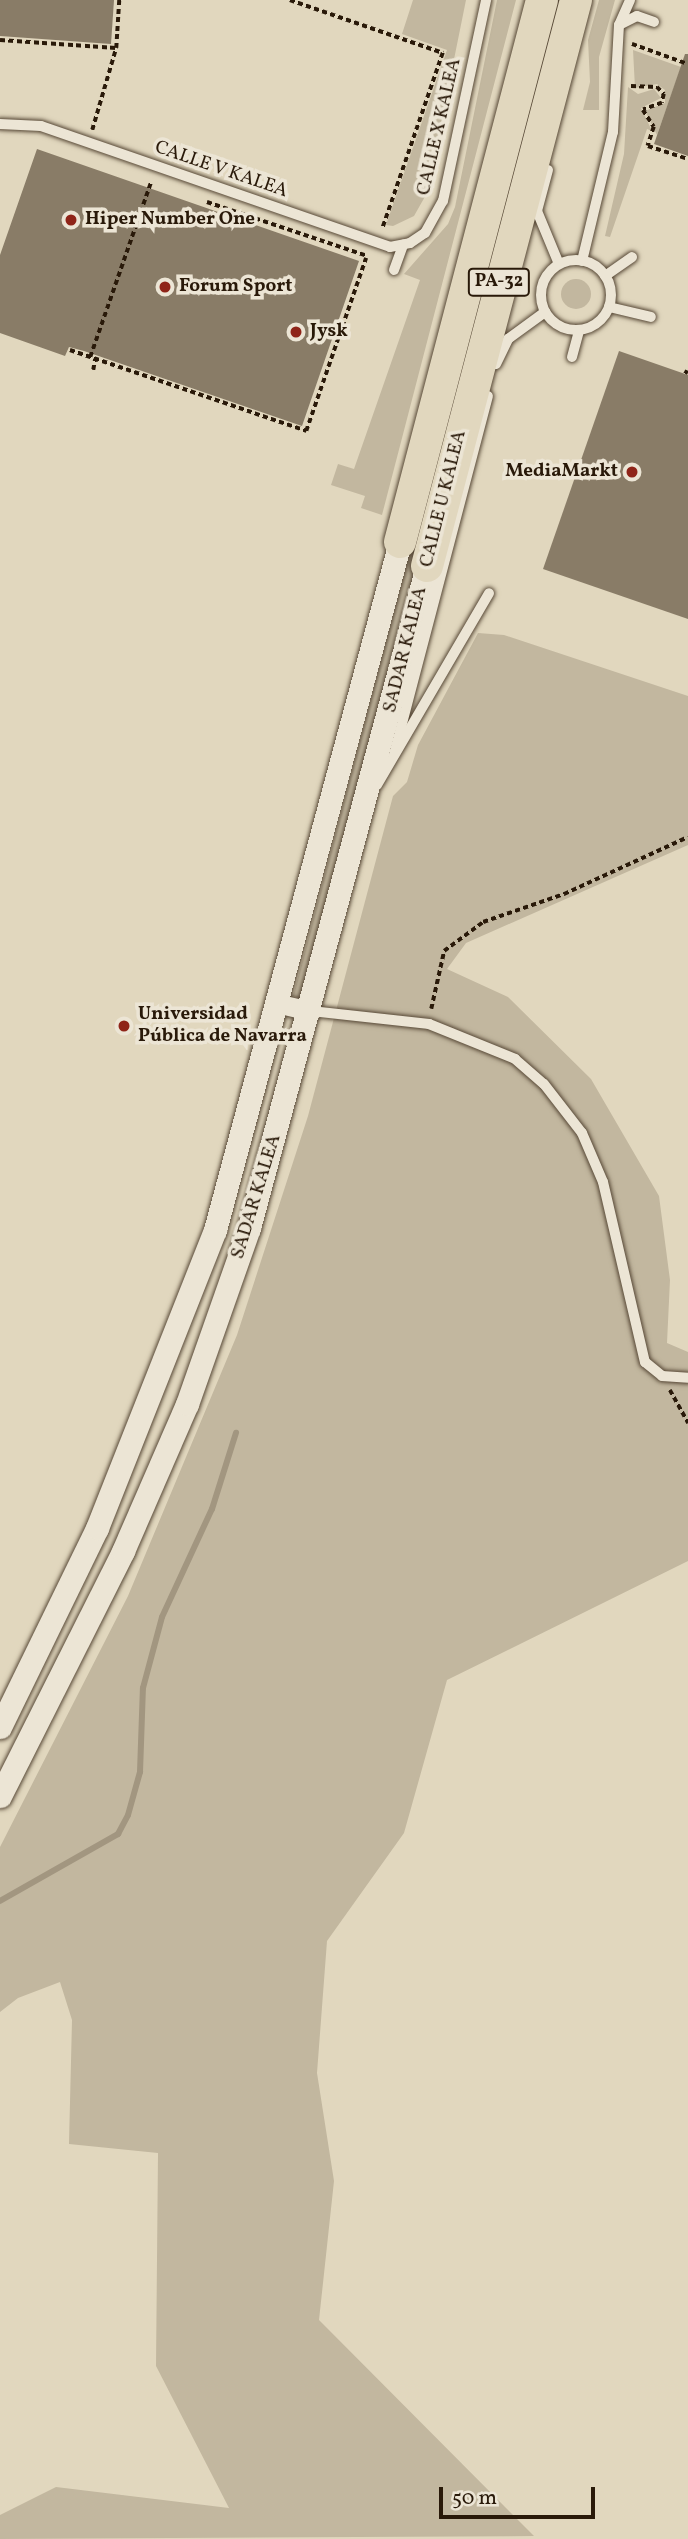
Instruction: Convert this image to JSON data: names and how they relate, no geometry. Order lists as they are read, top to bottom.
{
  "streets": {
    "highway": ["PA-32"],
    "street": ["SADAR KALEA"],
    "lane": ["CALLE X KALEA", "CALLE V KALEA", "CALLE U KALEA"]
  },
  "crossings": [
    ["CALLE X KALEA", "CALLE V KALEA"],
    ["PA-32", "SADAR KALEA"],
    ["CALLE U KALEA", "SADAR KALEA"]
  ],
  "places": [
    "Hiper Number One",
    "Forum Sport",
    "Jysk",
    "MediaMarkt",
    "Universidad Pública de Navarra"
  ],
  "scale_bar": "50 m"
}
